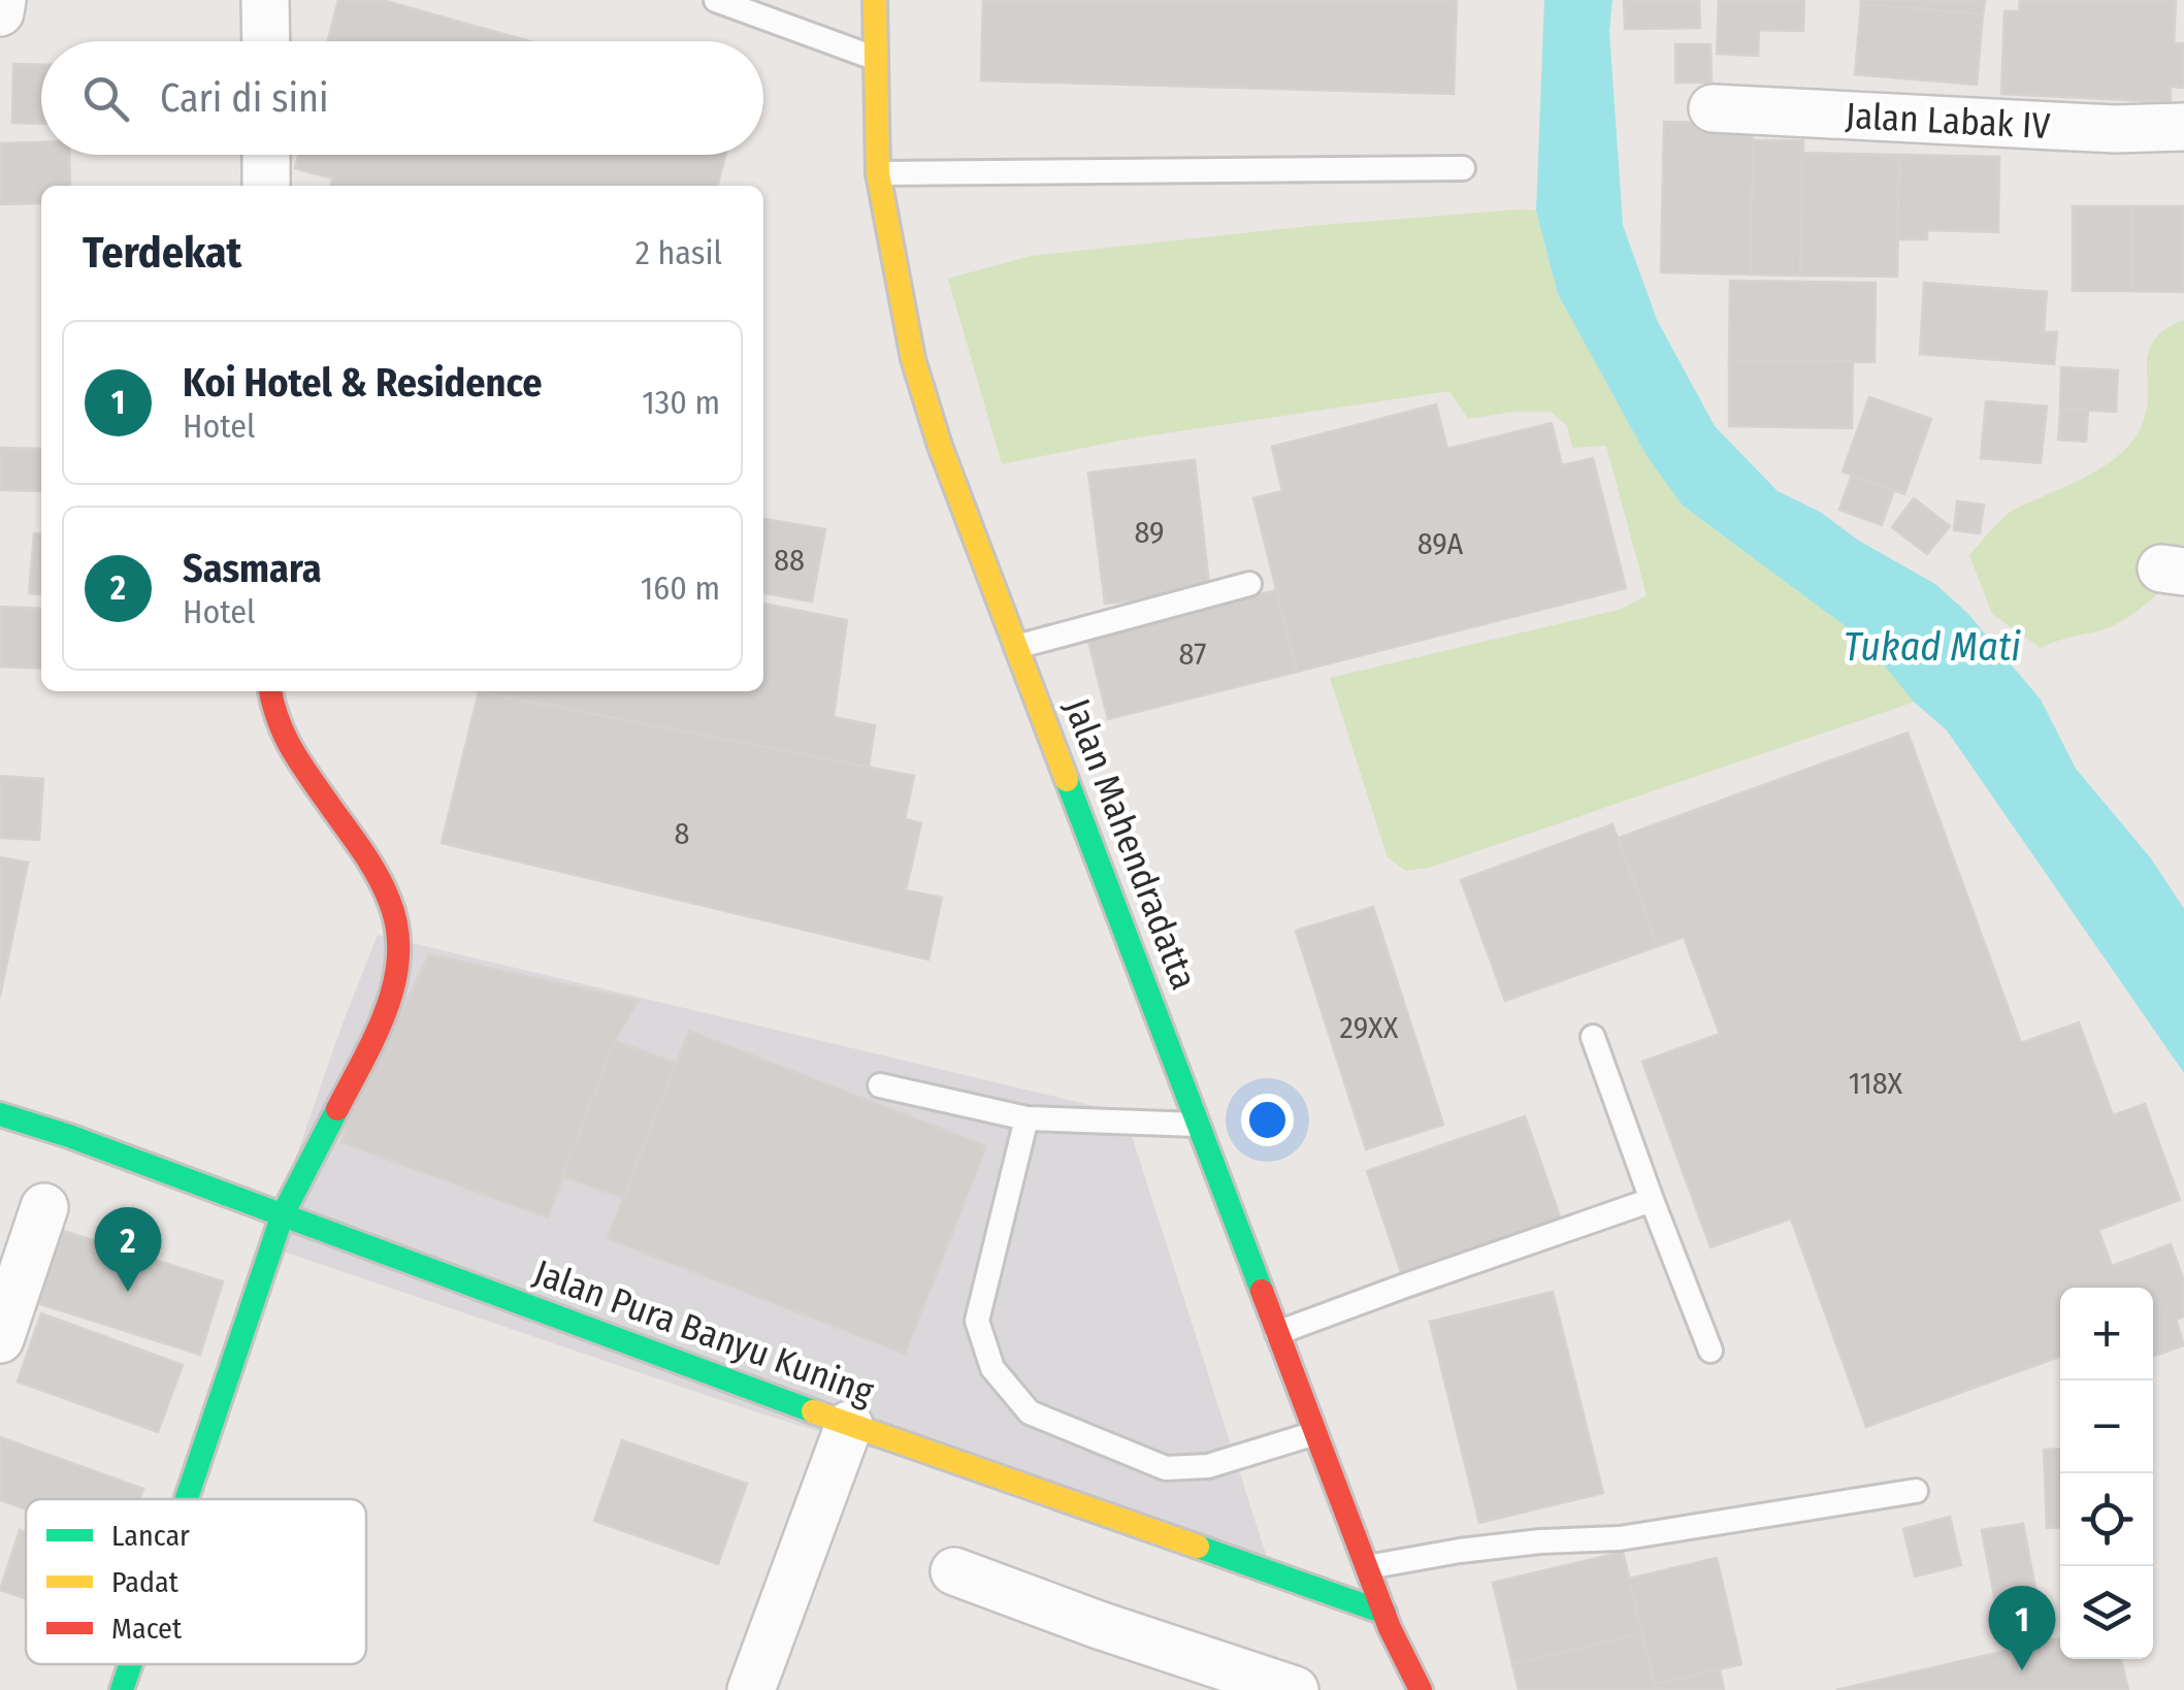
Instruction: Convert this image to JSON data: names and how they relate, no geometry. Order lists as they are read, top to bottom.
{
  "streets": {
    "main road": ["Jalan Mahendradatta", "Jalan Pura Banyu Kuning"],
    "street": ["Jalan Labak IV"]
  },
  "crossings": [
    ["Jalan Mahendradatta", "Jalan Pura Banyu Kuning"]
  ],
  "water": ["Tukad Mati"],
  "house_numbers": [
    "89",
    "89A",
    "88",
    "87",
    "8",
    "29XX",
    "118X"
  ],
  "legend": ["Lancar", "Padat", "Macet"],
  "page": {
    "search": "Cari di sini",
    "heading": ["Terdekat", "2 hasil"],
    "list": [
      {
        "mark": "1",
        "name": "Koi Hotel & Residence",
        "note": "Hotel",
        "value": "130 m"
      },
      {
        "mark": "2",
        "name": "Sasmara",
        "note": "Hotel",
        "value": "160 m"
      }
    ],
    "pins": ["2", "1"],
    "map_buttons": ["+", "−"]
  }
}
